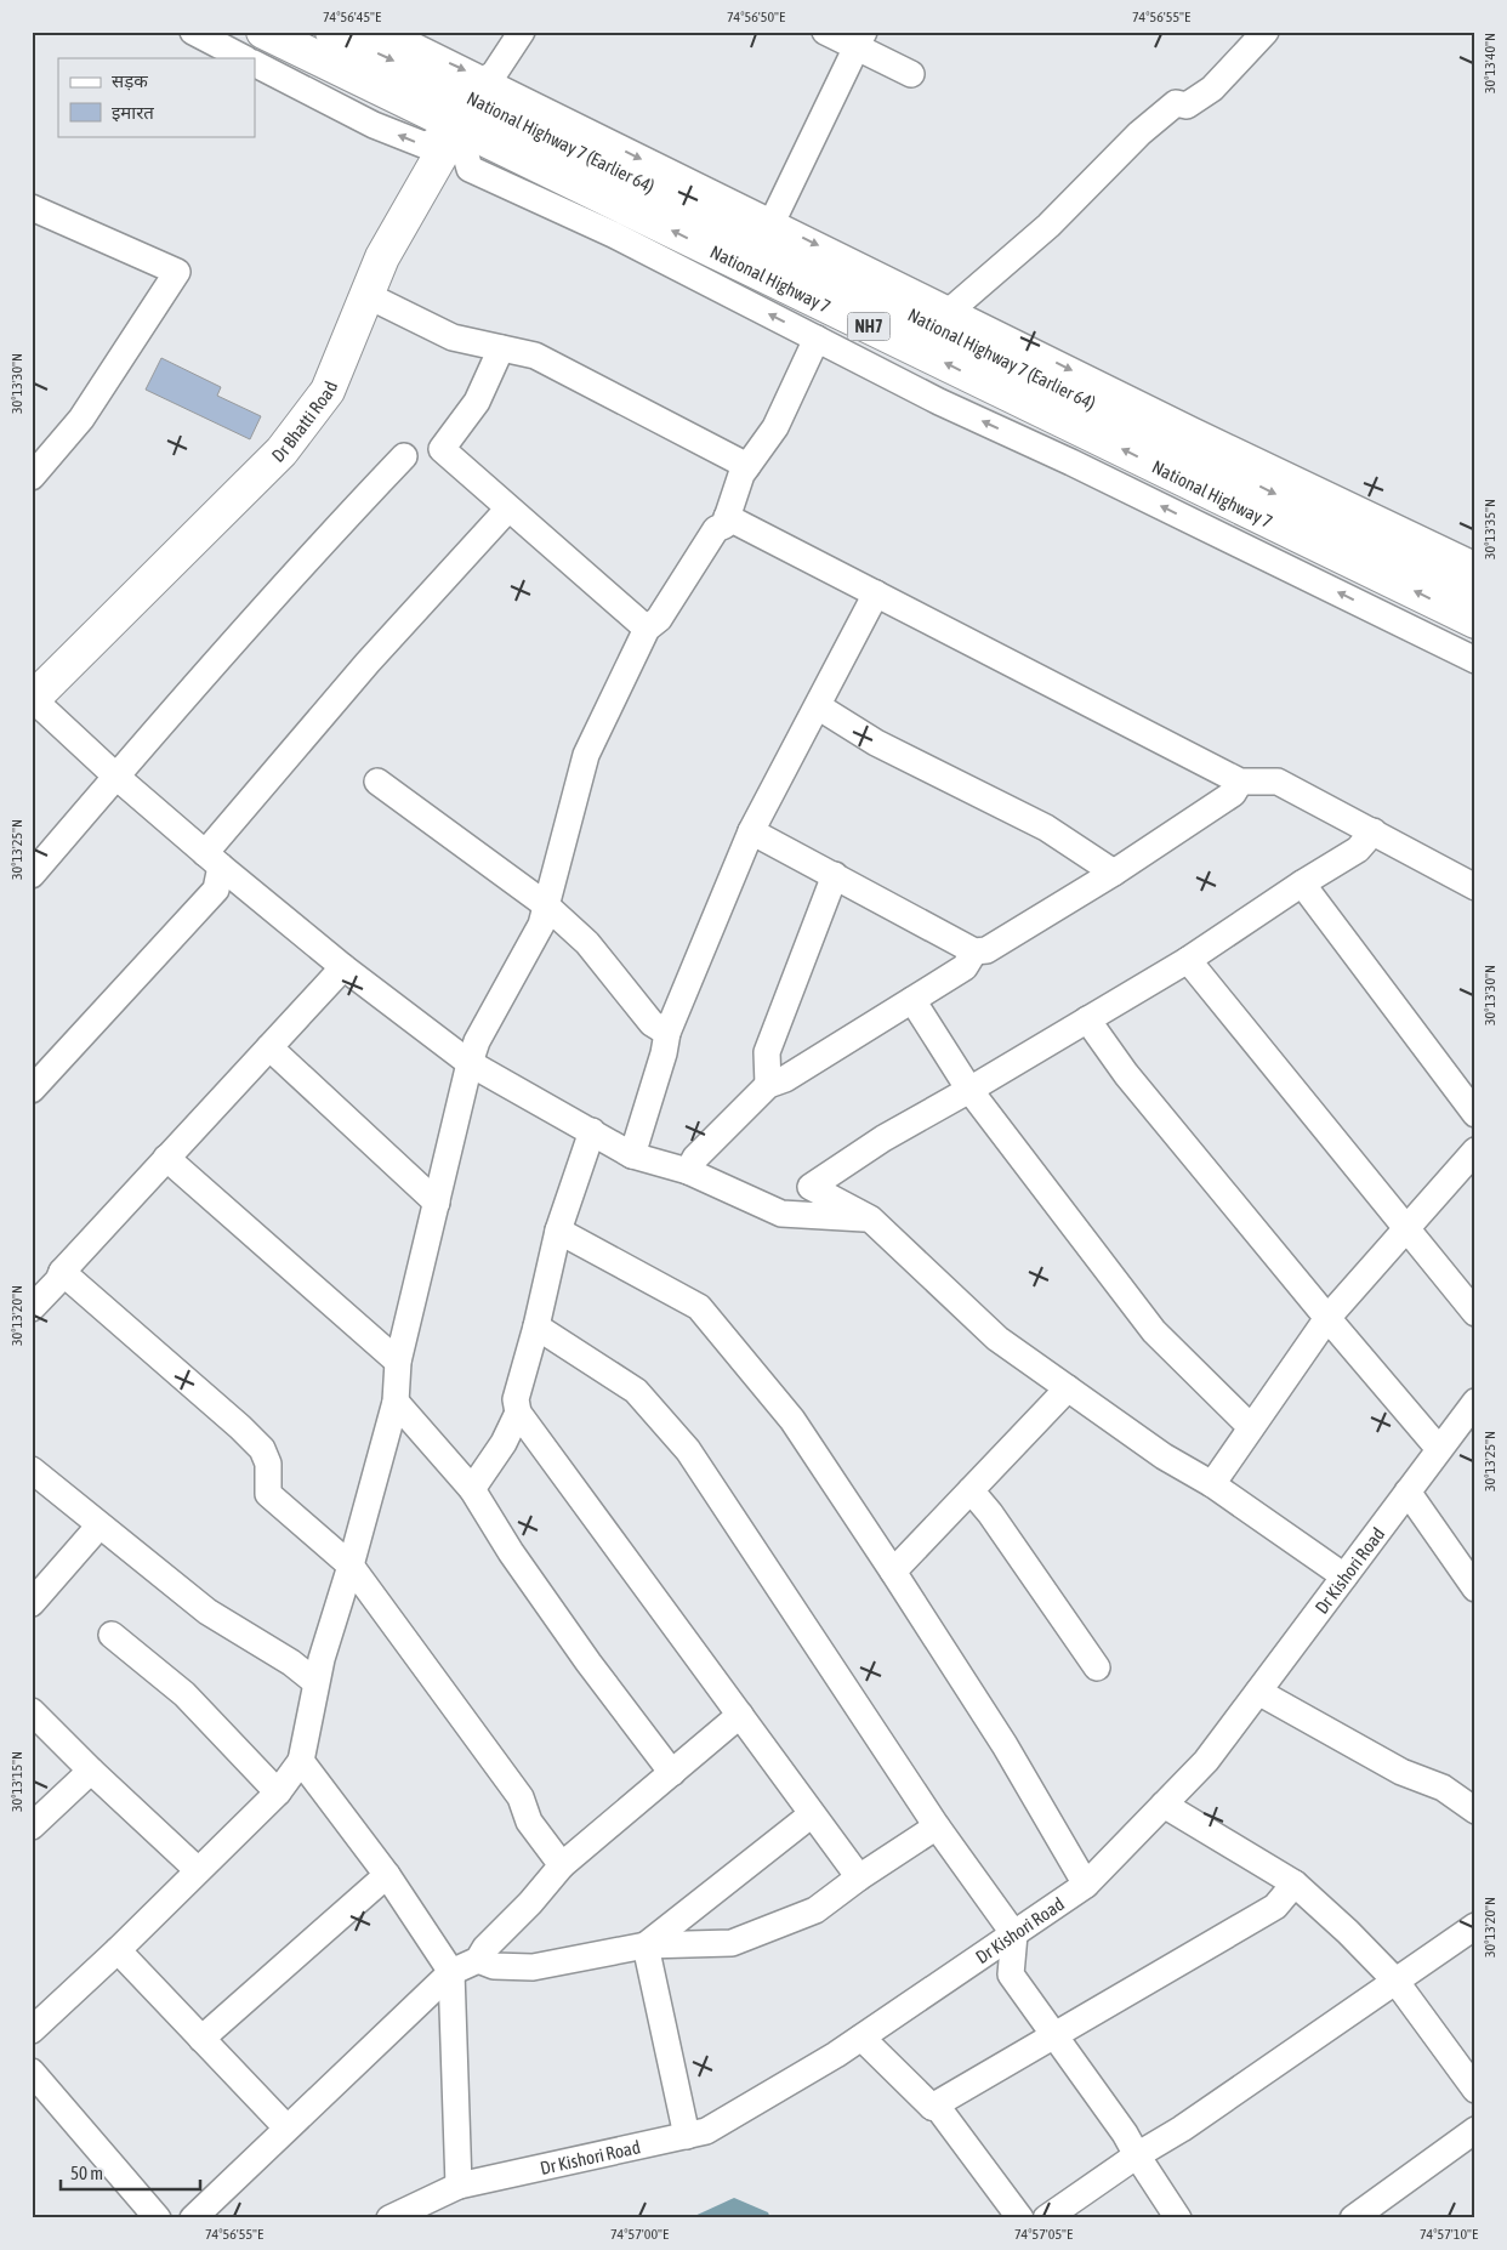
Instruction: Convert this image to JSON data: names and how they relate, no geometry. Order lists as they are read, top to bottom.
{
  "streets": {
    "main road": [
      "National Highway 7 (Earlier 64)",
      "National Highway 7",
      "NH7",
      "Dr Bhatti Road"
    ],
    "street": ["Dr Kishori Road"]
  },
  "crossings": [
    ["National Highway 7 (Earlier 64)", "National Highway 7"],
    ["National Highway 7 (Earlier 64)", "Dr Bhatti Road"],
    ["National Highway 7", "Dr Bhatti Road"]
  ],
  "one_way": ["National Highway 7 (Earlier 64)", "National Highway 7"],
  "legend": ["सड़क", "इमारत"],
  "scale_bar": "50 m",
  "coordinates": [
    "74°56'45\"E",
    "74°56'50\"E",
    "74°56'55\"E",
    "30°13'40\"N",
    "30°13'30\"N",
    "30°13'35\"N",
    "30°13'25\"N",
    "30°13'20\"N",
    "30°13'15\"N",
    "74°57'00\"E",
    "74°57'05\"E",
    "74°57'10\"E"
  ]
}
